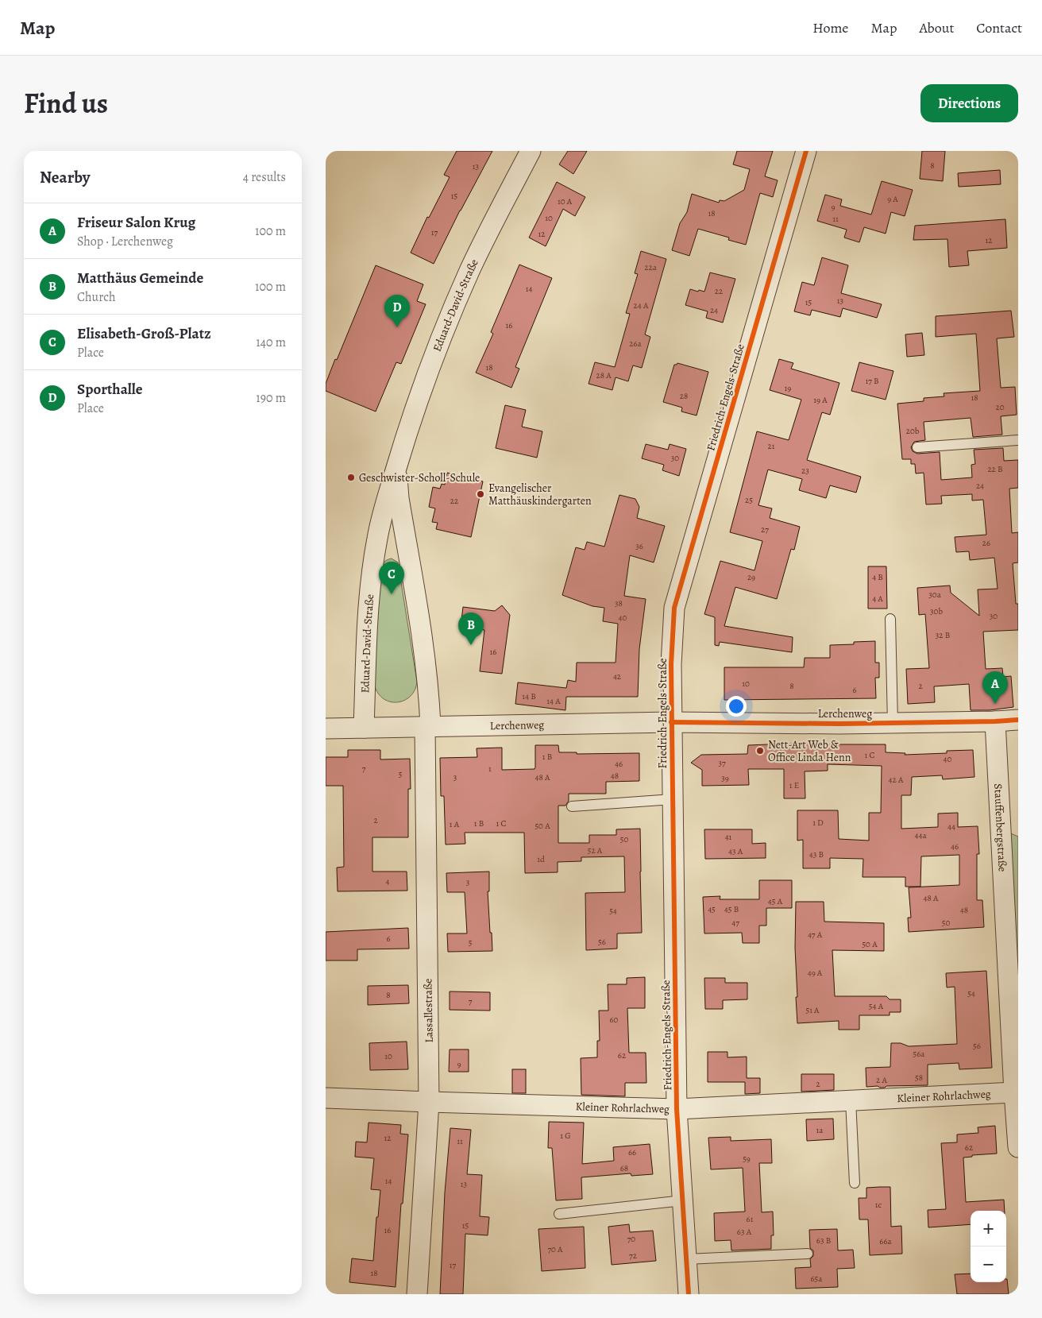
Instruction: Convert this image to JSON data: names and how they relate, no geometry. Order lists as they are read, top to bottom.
{
  "streets": {
    "street": [
      "Eduard-David-Straße",
      "Friedrich-Engels-Straße",
      "Lerchenweg",
      "Stauffenbergstraße",
      "Lassallestraße",
      "Kleiner Rohrlachweg"
    ]
  },
  "crossings": [
    ["Eduard-David-Straße", "Lerchenweg"],
    ["Eduard-David-Straße", "Lassallestraße"],
    ["Friedrich-Engels-Straße", "Lerchenweg"],
    ["Friedrich-Engels-Straße", "Kleiner Rohrlachweg"],
    ["Lerchenweg", "Stauffenbergstraße"],
    ["Lerchenweg", "Lassallestraße"],
    ["Stauffenbergstraße", "Kleiner Rohrlachweg"],
    ["Lassallestraße", "Kleiner Rohrlachweg"]
  ],
  "places": ["Geschwister-Scholl-Schule", "Evangelischer Matthäuskindergarten", "Nett-Art Web & Office Linda Henn"],
  "house_numbers": [
    "8",
    "13",
    "15",
    "9 A",
    "10 A",
    "9",
    "18",
    "10",
    "11",
    "17",
    "12",
    "12",
    "22a",
    "14",
    "22",
    "13",
    "15",
    "24 A",
    "24",
    "16",
    "26a",
    "18",
    "28 A",
    "17 B",
    "19",
    "28",
    "18",
    "19 A",
    "20",
    "20b",
    "21",
    "30",
    "22 B",
    "23",
    "24",
    "25",
    "22",
    "27",
    "26",
    "36",
    "29",
    "4 B",
    "30a",
    "4 A",
    "38",
    "30b",
    "30",
    "40",
    "32 B",
    "16",
    "42",
    "10",
    "8",
    "2",
    "6",
    "14 B",
    "14 A",
    "1 C",
    "1 B",
    "40",
    "37",
    "46",
    "7",
    "1",
    "5",
    "48",
    "3",
    "48 A",
    "39",
    "42 A",
    "1 E",
    "2",
    "1 D",
    "1 B",
    "1 C",
    "1 A",
    "50 A",
    "44",
    "44a",
    "41",
    "50",
    "46",
    "52 A",
    "43 A",
    "43 B",
    "1d",
    "4",
    "3",
    "48 A",
    "45 A",
    "45",
    "45 B",
    "48",
    "54",
    "47",
    "50",
    "47 A",
    "6",
    "56",
    "5",
    "50 A",
    "49 A",
    "54",
    "8",
    "7",
    "54 A",
    "51 A",
    "60",
    "56",
    "56a",
    "62",
    "10",
    "9",
    "58",
    "2 A",
    "2",
    "1a",
    "1 G",
    "12",
    "11",
    "62",
    "66",
    "59",
    "68",
    "14",
    "13",
    "1c",
    "61",
    "15",
    "16",
    "63 A",
    "70",
    "63 B",
    "66a",
    "70 A",
    "72",
    "17",
    "18",
    "65a"
  ],
  "page": {
    "header": "Map",
    "nav": [
      "Home",
      "Map",
      "About",
      "Contact"
    ],
    "title": "Find us",
    "buttons": "Directions",
    "heading": ["Nearby", "4 results"],
    "list": [
      {
        "mark": "A",
        "name": "Friseur Salon Krug",
        "note": "Shop · Lerchenweg",
        "value": "100 m"
      },
      {
        "mark": "B",
        "name": "Matthäus Gemeinde",
        "note": "Church",
        "value": "100 m"
      },
      {
        "mark": "C",
        "name": "Elisabeth-Groß-Platz",
        "note": "Place",
        "value": "140 m"
      },
      {
        "mark": "D",
        "name": "Sporthalle",
        "note": "Place",
        "value": "190 m"
      }
    ],
    "pins": [
      "D",
      "C",
      "B",
      "A"
    ],
    "map_buttons": ["+", "−"]
  }
}
